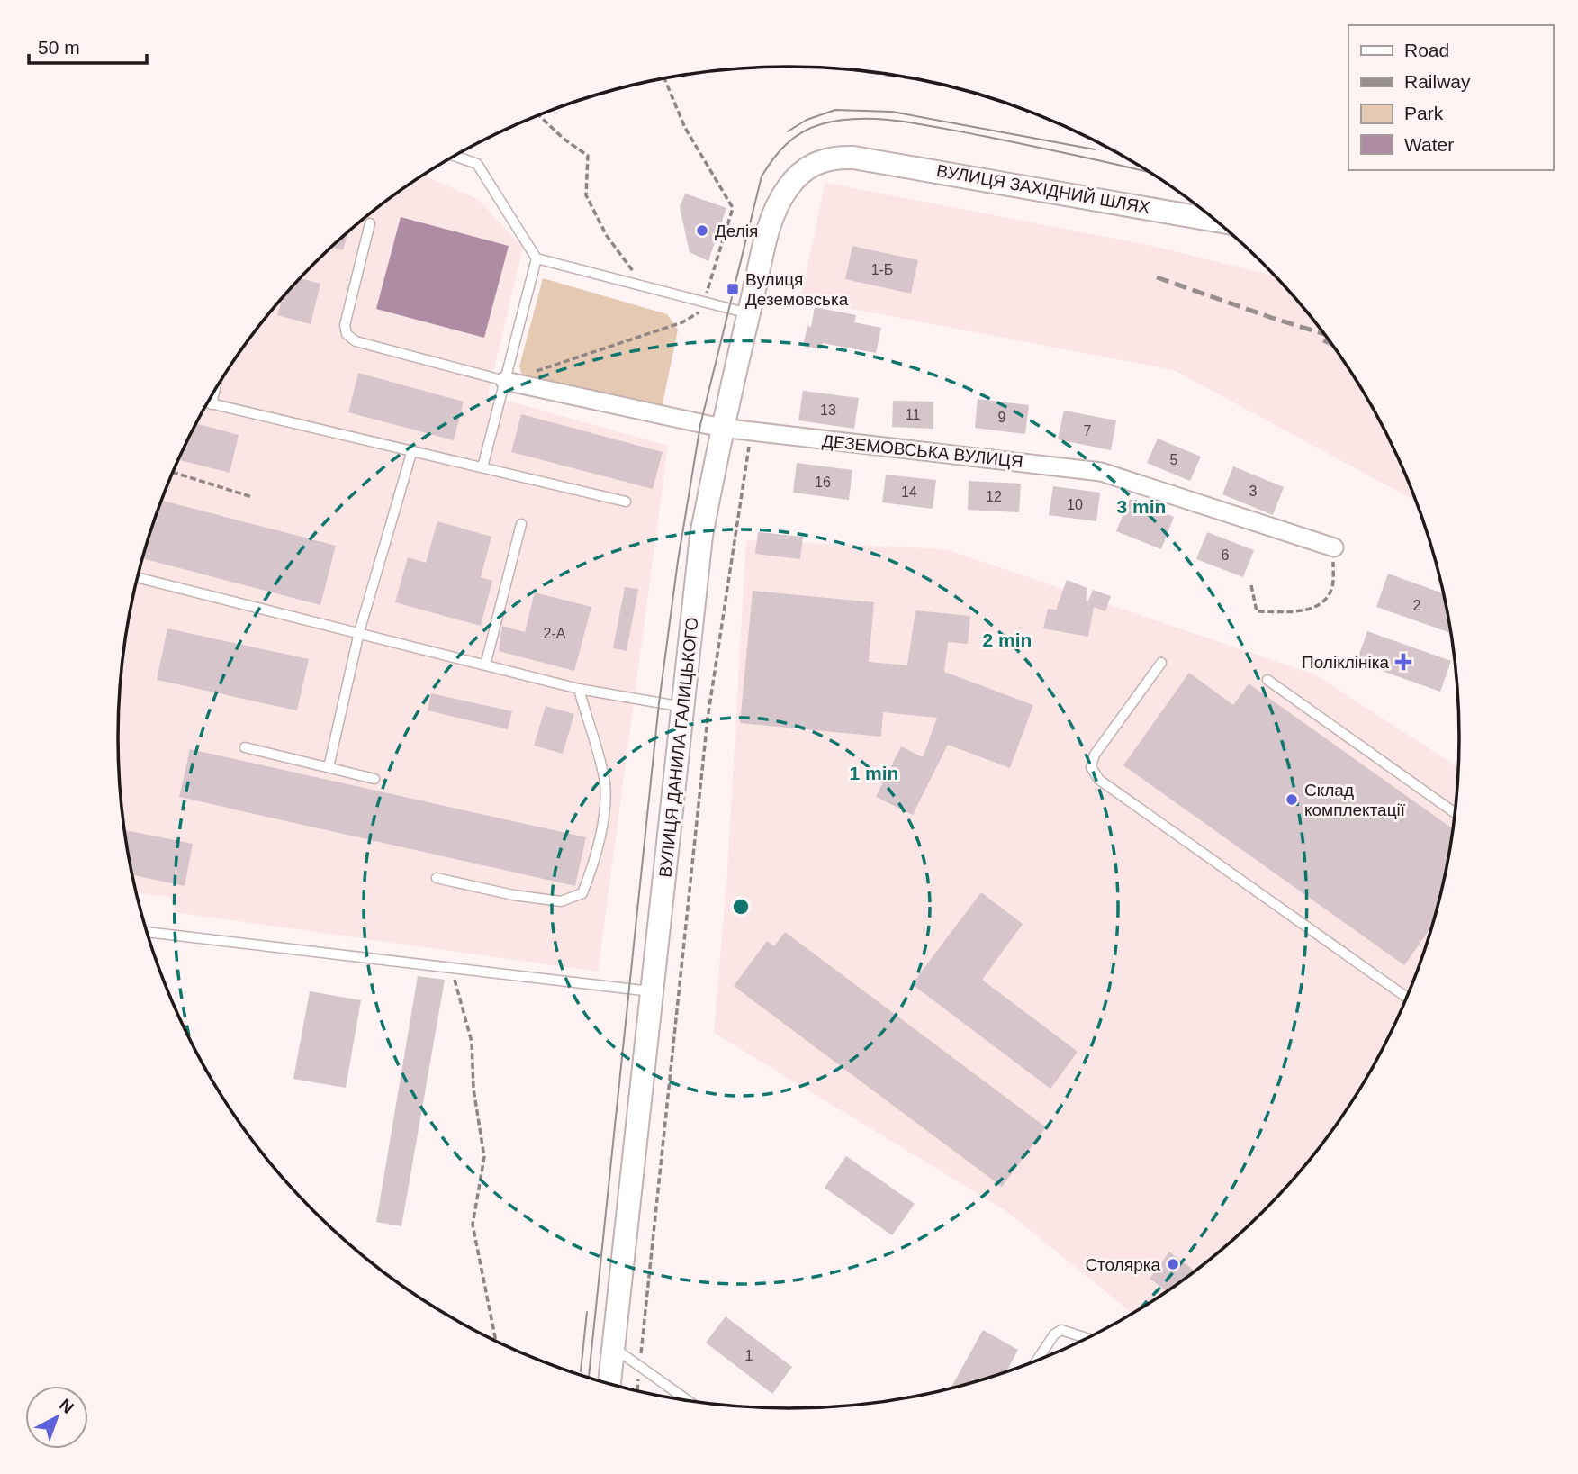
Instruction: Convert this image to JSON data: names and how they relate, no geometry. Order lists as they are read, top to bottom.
{
  "streets": {
    "street": ["ВУЛИЦЯ ЗАХІДНИЙ ШЛЯХ", "ДЕЗЕМОВСЬКА ВУЛИЦЯ", "ВУЛИЦЯ ДАНИЛА ГАЛИЦЬКОГО"]
  },
  "crossings": [
    ["ВУЛИЦЯ ЗАХІДНИЙ ШЛЯХ", "ВУЛИЦЯ ДАНИЛА ГАЛИЦЬКОГО"],
    ["ДЕЗЕМОВСЬКА ВУЛИЦЯ", "ВУЛИЦЯ ДАНИЛА ГАЛИЦЬКОГО"]
  ],
  "places": {
    "other": ["Делія", "Склад комплектації", "Столярка"],
    "transit": ["Вулиця Деземовська"],
    "health": ["Поліклініка"]
  },
  "house_numbers": [
    "1-Б",
    "13",
    "11",
    "9",
    "7",
    "5",
    "16",
    "3",
    "14",
    "12",
    "10",
    "6",
    "2",
    "2-А",
    "1"
  ],
  "legend": [
    "Road",
    "Railway",
    "Park",
    "Water"
  ],
  "scale_bar": "50 m",
  "north": "top right",
  "rings": ["3 min", "2 min", "1 min"]
}
